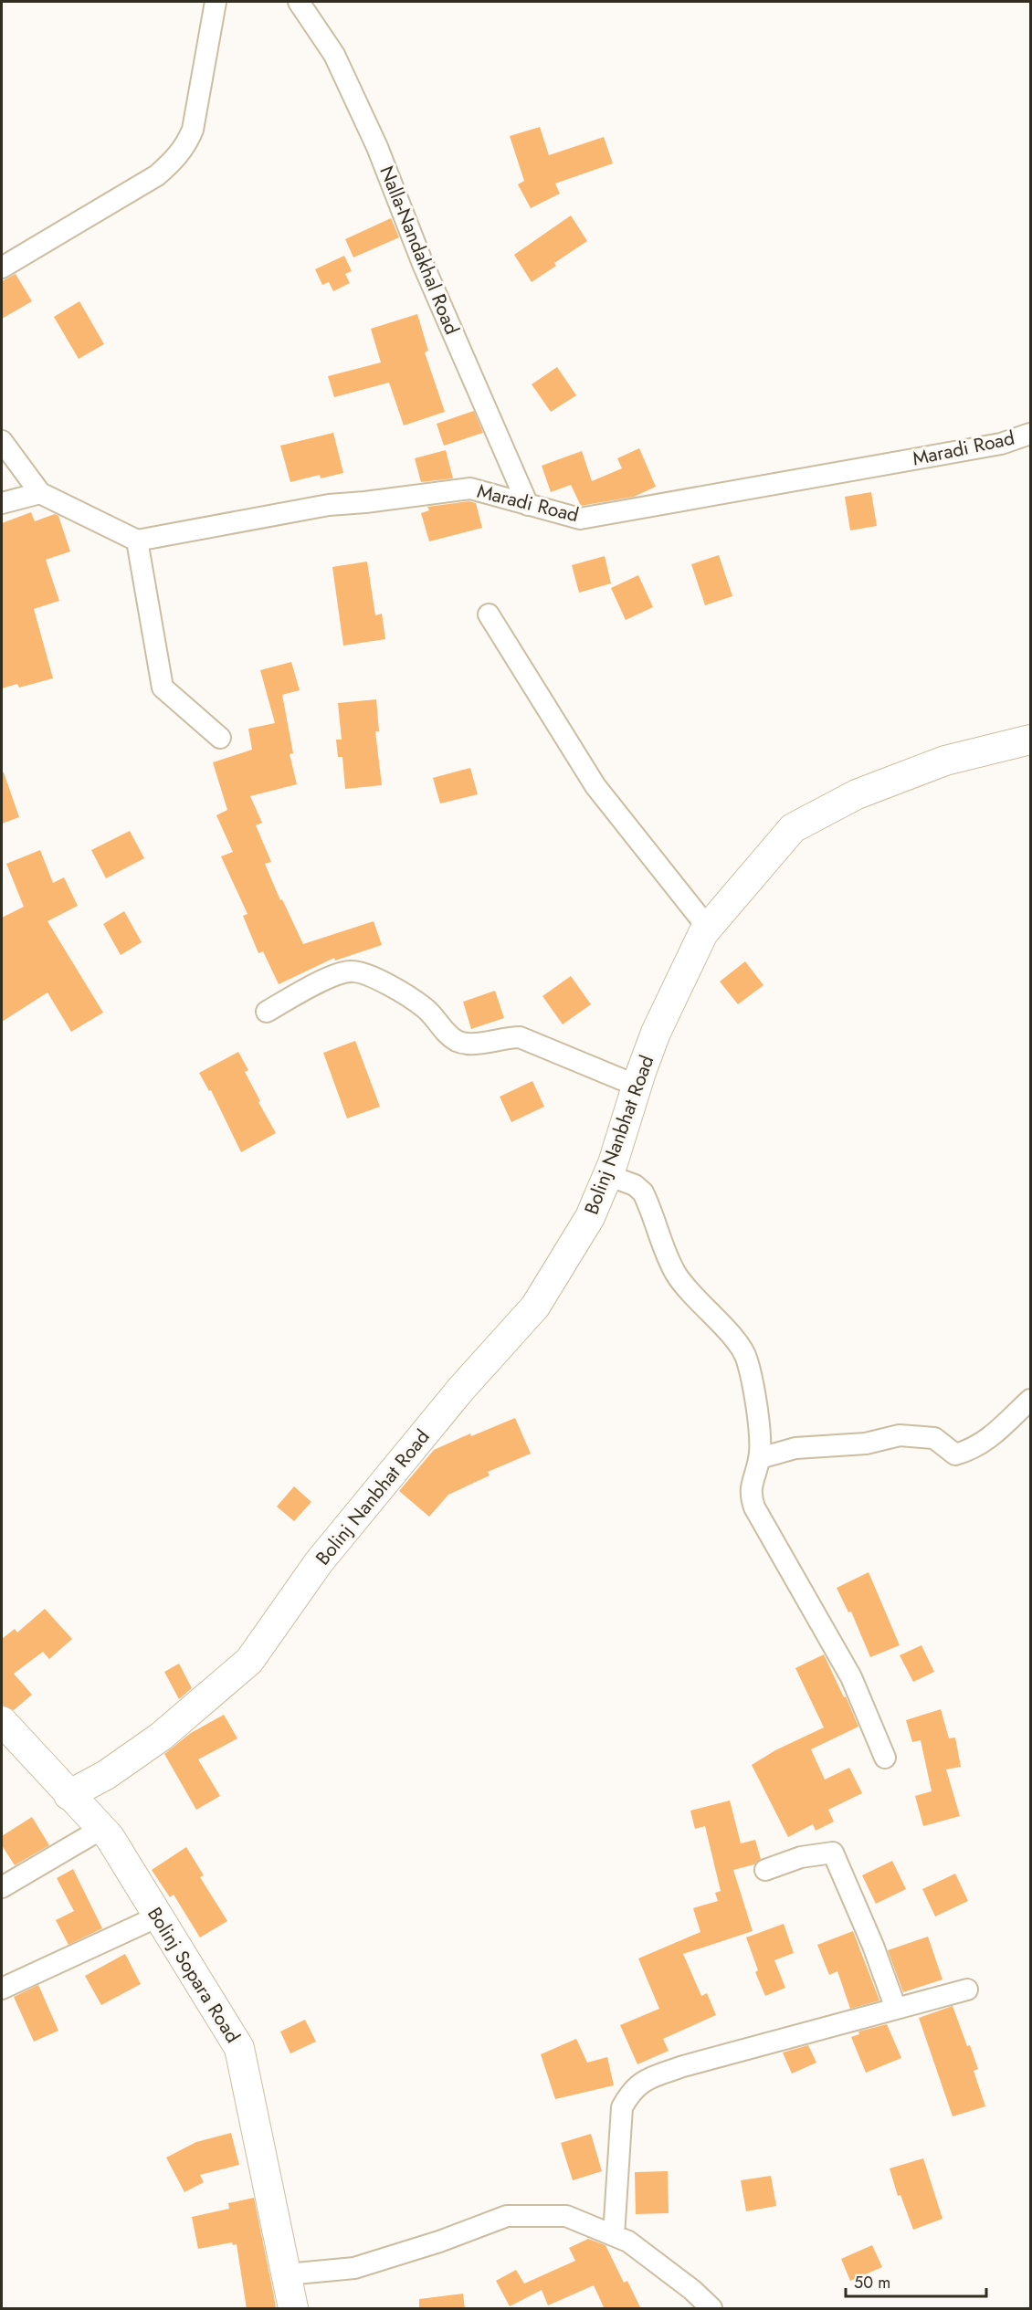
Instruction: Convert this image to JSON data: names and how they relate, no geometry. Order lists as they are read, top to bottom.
{
  "streets": {
    "street": [
      "Nalla-Nandakhal Road",
      "Maradi Road",
      "Bolinj Nanbhat Road",
      "Bolinj Sopara Road"
    ]
  },
  "crossings": [
    ["Nalla-Nandakhal Road", "Maradi Road"],
    ["Bolinj Nanbhat Road", "Bolinj Sopara Road"]
  ],
  "scale_bar": "50 m"
}
